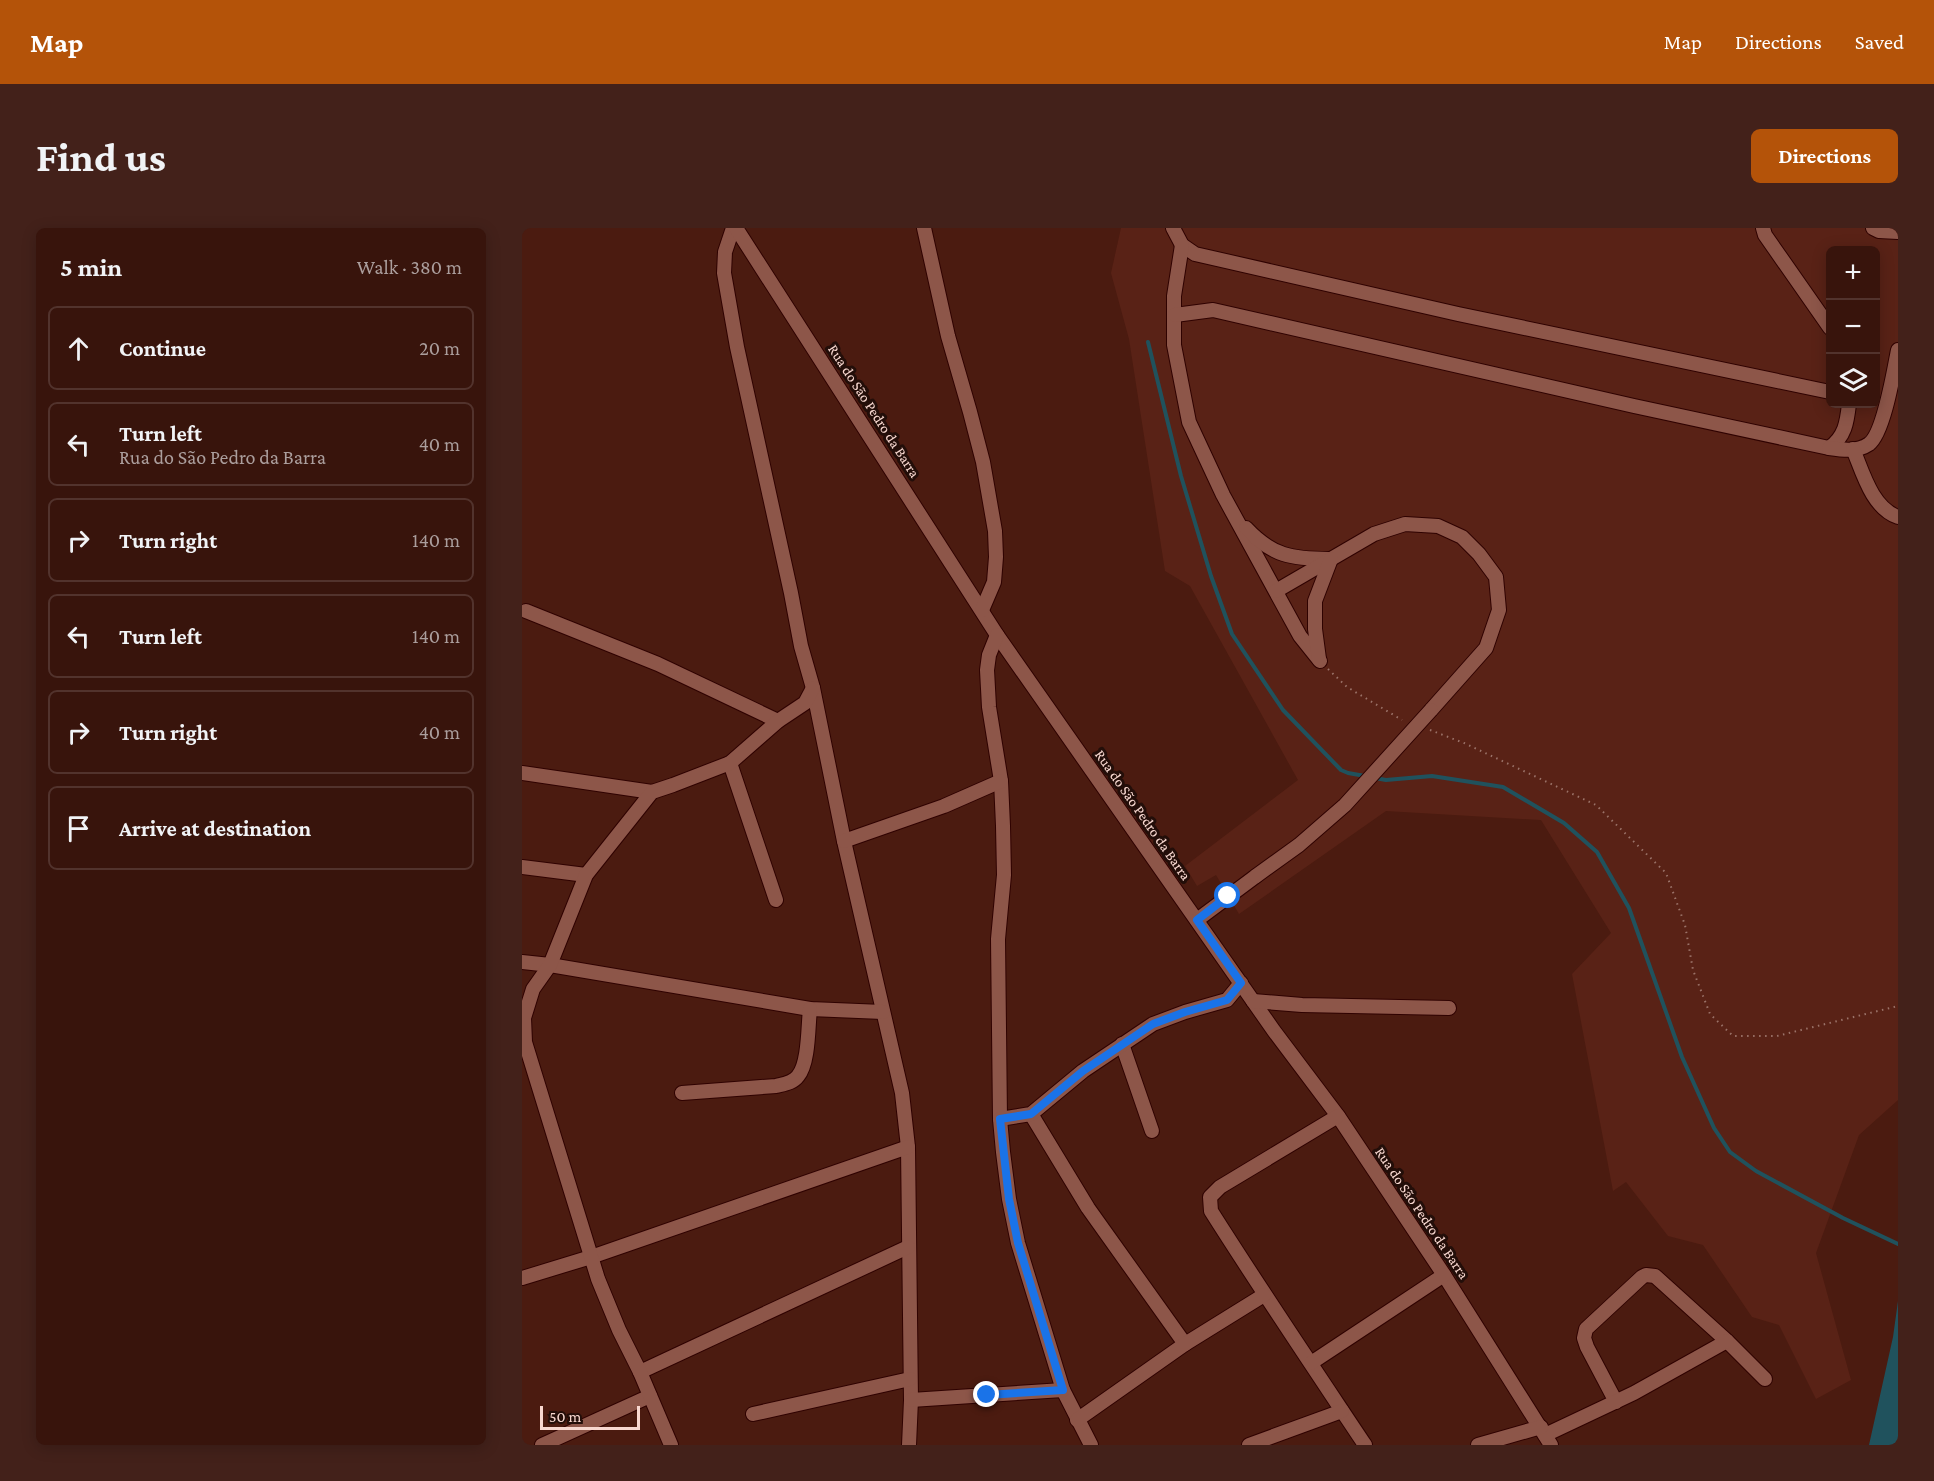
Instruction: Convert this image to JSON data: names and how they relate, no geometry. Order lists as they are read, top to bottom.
{
  "streets": {
    "street": ["Rua do São Pedro da Barra"]
  },
  "scale_bar": "50 m",
  "page": {
    "header": "Map",
    "nav": ["Map", "Directions", "Saved"],
    "buttons": "Directions",
    "title": "Find us",
    "heading": ["5 min", "Walk · 380 m"],
    "map_buttons": ["+", "−"],
    "list": [
      ["Continue", "20 m"],
      ["Turn left", "Rua do São Pedro da Barra", "40 m"],
      ["Turn right", "140 m"],
      ["Turn left", "140 m"],
      ["Turn right", "40 m"],
      "Arrive at destination"
    ],
    "scale": "50 m"
  }
}
